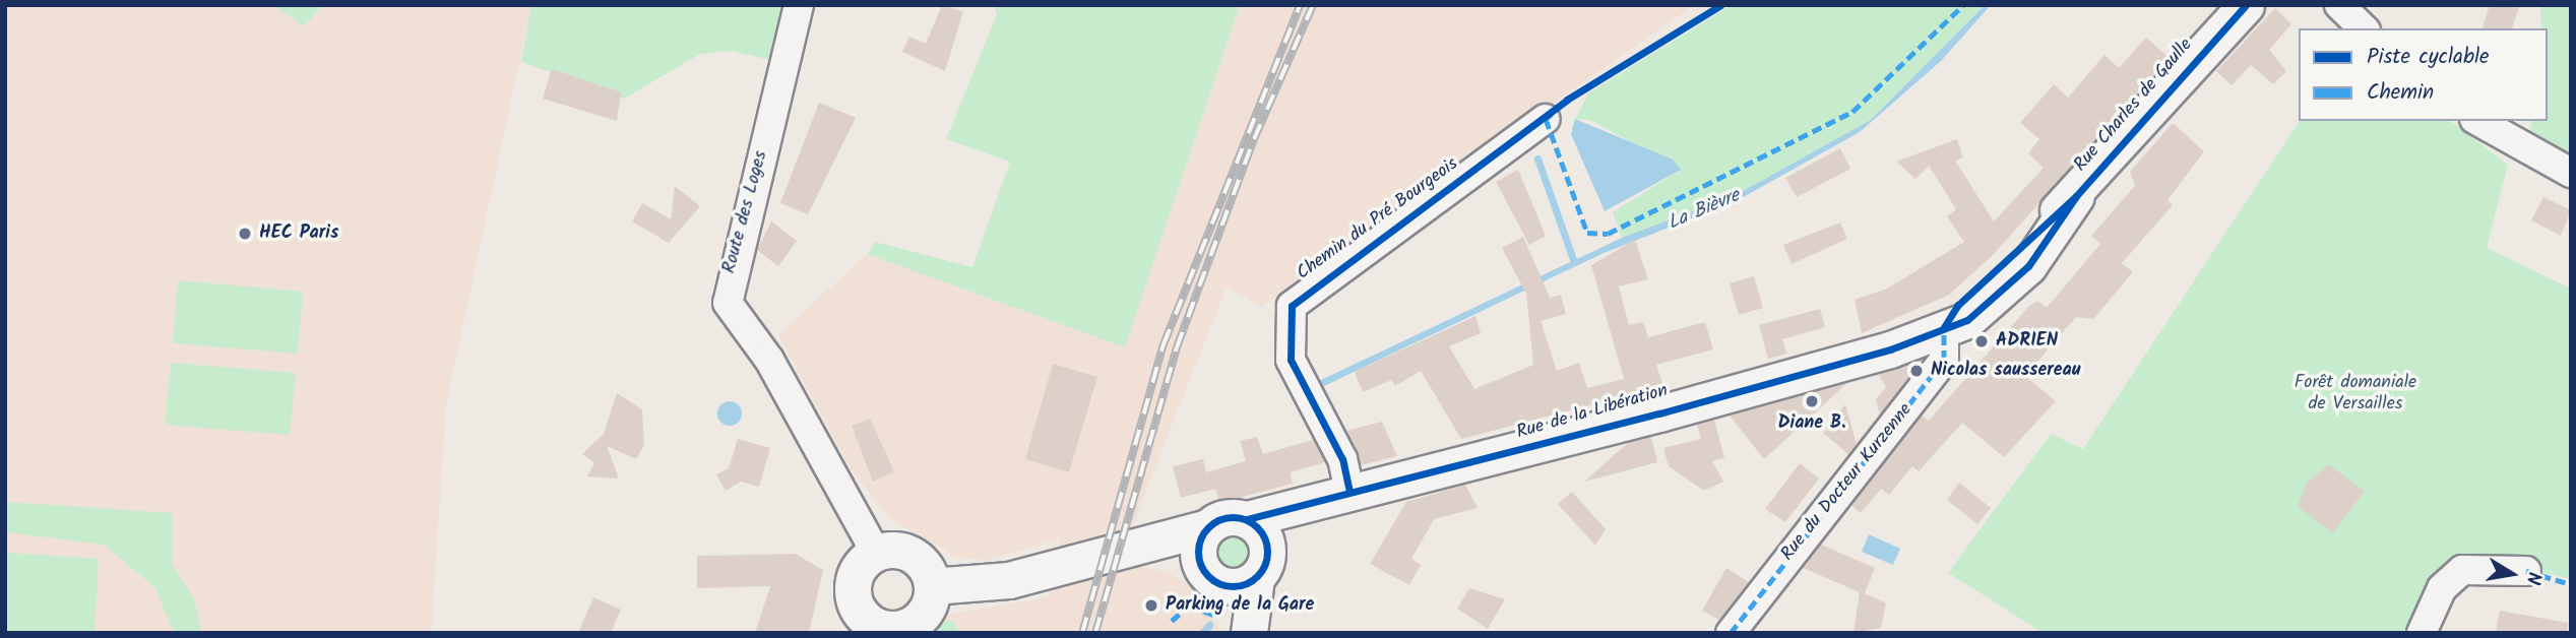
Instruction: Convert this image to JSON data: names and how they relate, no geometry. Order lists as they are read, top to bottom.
{
  "streets": {
    "main road": ["Rue Charles de Gaulle", "Rue de la Libération"],
    "street": ["Route des Loges", "Chemin du Pré Bourgeois", "Rue du Docteur Kurzenne"]
  },
  "crossings": [
    ["Rue Charles de Gaulle", "Rue de la Libération"],
    ["Rue Charles de Gaulle", "Rue du Docteur Kurzenne"],
    ["Chemin du Pré Bourgeois", "Rue de la Libération"],
    ["Rue de la Libération", "Rue du Docteur Kurzenne"]
  ],
  "water": ["La Bièvre"],
  "parks": ["Forêt domaniale de Versailles"],
  "places": [
    "HEC Paris",
    "ADRIEN",
    "Nicolas saussereau",
    "Diane B.",
    "Parking de la Gare"
  ],
  "legend": ["Piste cyclable", "Chemin"],
  "north": "right"
}
